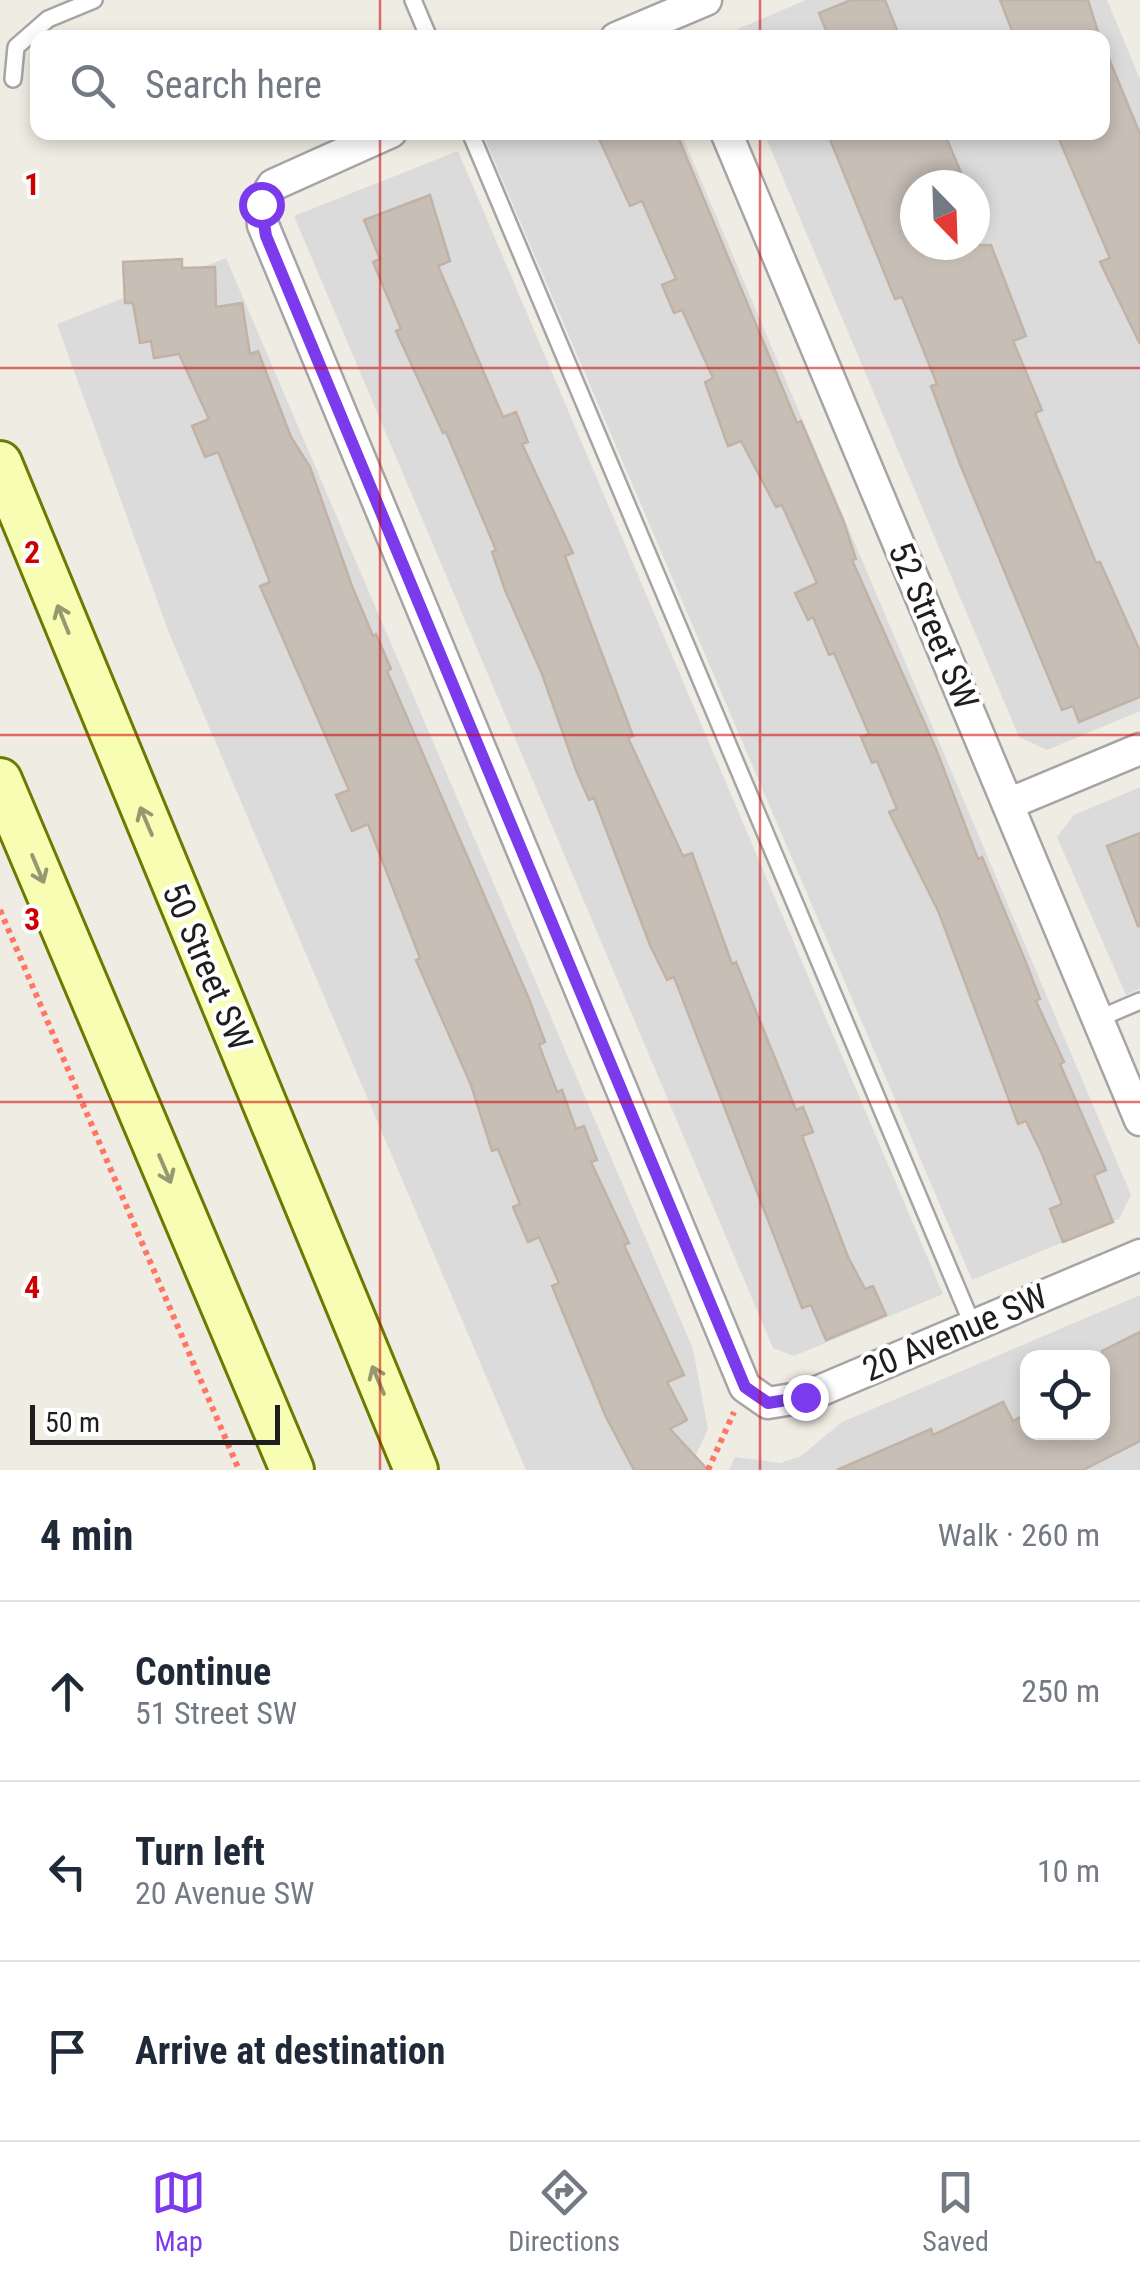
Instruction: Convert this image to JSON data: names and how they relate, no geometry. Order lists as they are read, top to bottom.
{
  "streets": {
    "main road": ["50 Street SW"],
    "street": ["52 Street SW", "20 Avenue SW"]
  },
  "scale_bar": "50 m",
  "north": "bottom right",
  "page": {
    "search": "Search here",
    "scale": "50 m",
    "heading": ["4 min", "Walk · 260 m"],
    "list": [
      ["Continue", "51 Street SW", "250 m"],
      ["Turn left", "20 Avenue SW", "10 m"],
      "Arrive at destination"
    ],
    "nav": ["Map", "Directions", "Saved"]
  },
  "grid": {
    "rows": [
      "1",
      "2",
      "3",
      "4"
    ]
  }
}
